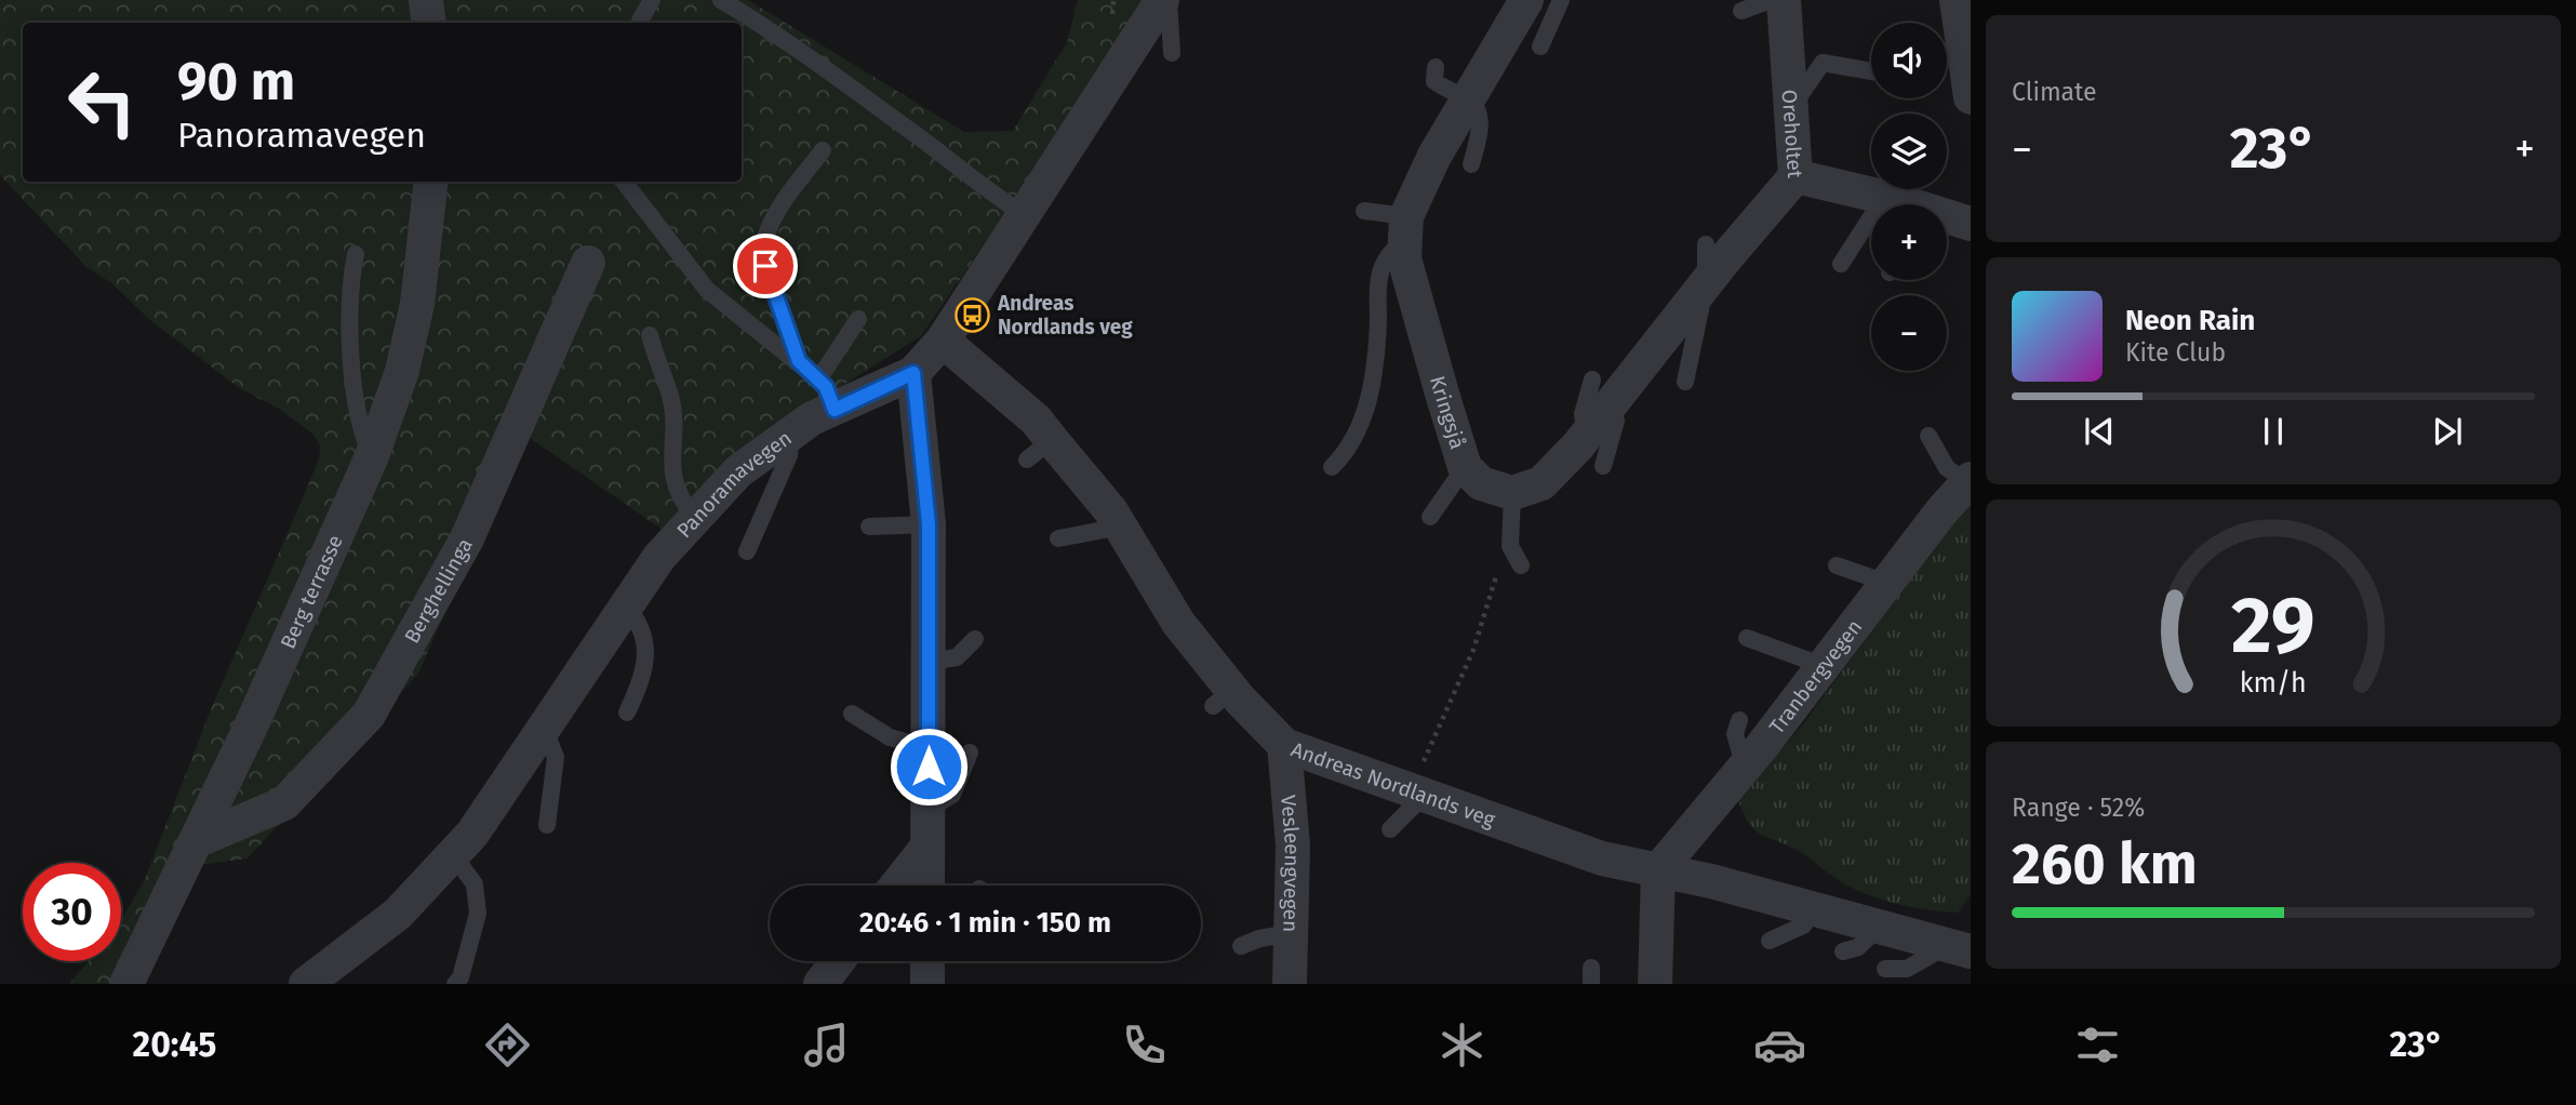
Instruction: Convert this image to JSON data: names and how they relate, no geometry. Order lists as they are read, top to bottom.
{
  "streets": {
    "street": [
      "Oreholtet",
      "Kringsjå",
      "Panoramavegen",
      "Berg terrasse",
      "Berghellinga",
      "Tranbergvegen",
      "Andreas Nordlands veg",
      "Vesleengvegen"
    ]
  },
  "crossings": [
    ["Panoramavegen", "Andreas Nordlands veg"],
    ["Berg terrasse", "Berghellinga"],
    ["Tranbergvegen", "Andreas Nordlands veg"],
    ["Andreas Nordlands veg", "Vesleengvegen"]
  ],
  "places": {
    "bus stop": ["Andreas Nordlands veg"]
  },
  "page": {
    "tile": [
      "Climate",
      ["Range · 52%", "260 km"]
    ],
    "map_buttons": ["+", "−"],
    "turn": ["90 m", "Panoramavegen"],
    "heat": ["−", "23°", "+"],
    "song": ["Neon Rain", "Kite Club"],
    "limit": "30",
    "trip": "20:46 · 1 min · 150 m",
    "tabs": ["20:45", "23°"],
    "gauge": ["29", "km/h"]
  }
}
